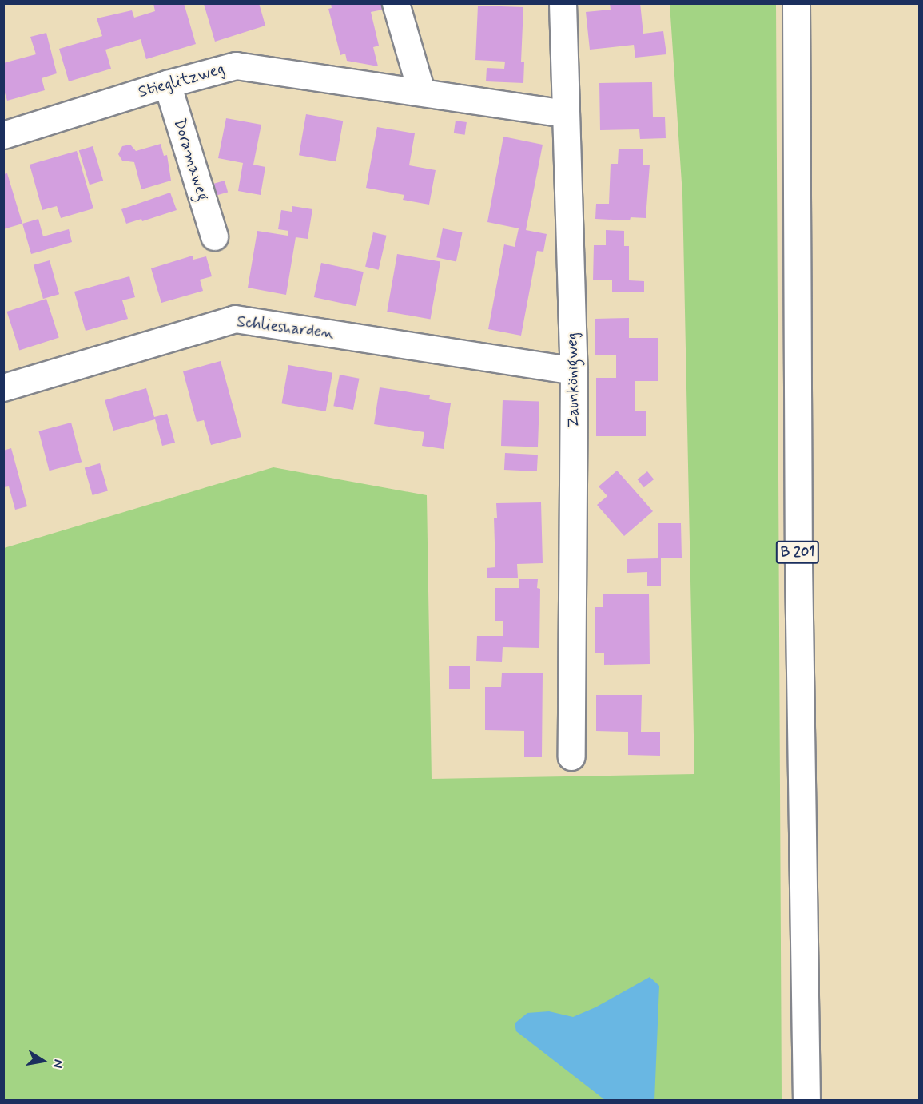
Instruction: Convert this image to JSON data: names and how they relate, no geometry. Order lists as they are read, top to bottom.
{
  "streets": {
    "street": [
      "Stieglitzweg",
      "Doramaweg",
      "Schliesharden",
      "Zaunkönigweg",
      "B 201"
    ]
  },
  "crossings": [
    ["Stieglitzweg", "Doramaweg"],
    ["Stieglitzweg", "Zaunkönigweg"],
    ["Schliesharden", "Zaunkönigweg"]
  ],
  "north": "right"
}
